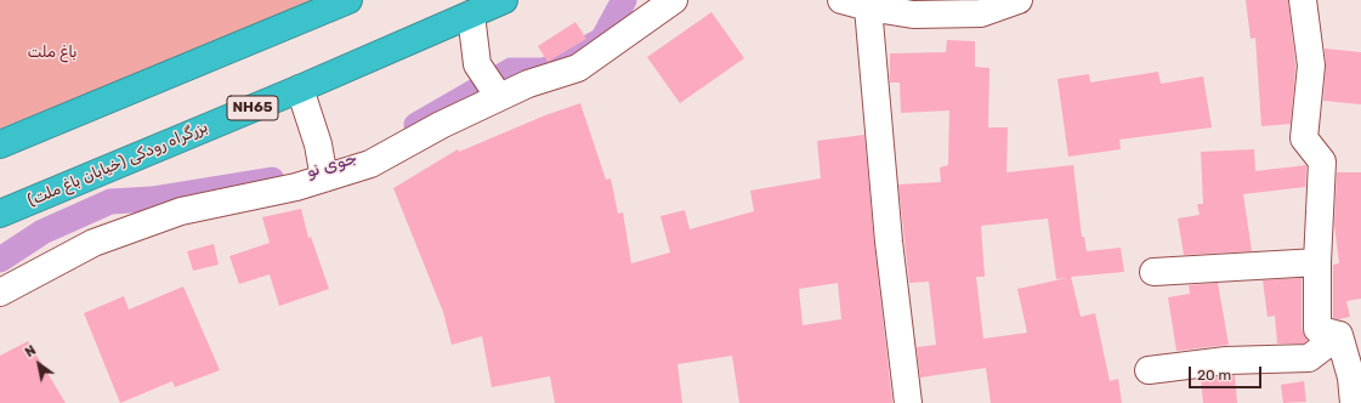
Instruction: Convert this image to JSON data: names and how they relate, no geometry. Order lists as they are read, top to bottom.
{
  "streets": {
    "highway": ["NH65", "بزرگراه رودکی (خیابان باغ ملت)"]
  },
  "water": ["جوی نو"],
  "parks": ["باغ ملت"],
  "scale_bar": "20 m",
  "north": "top left"
}
